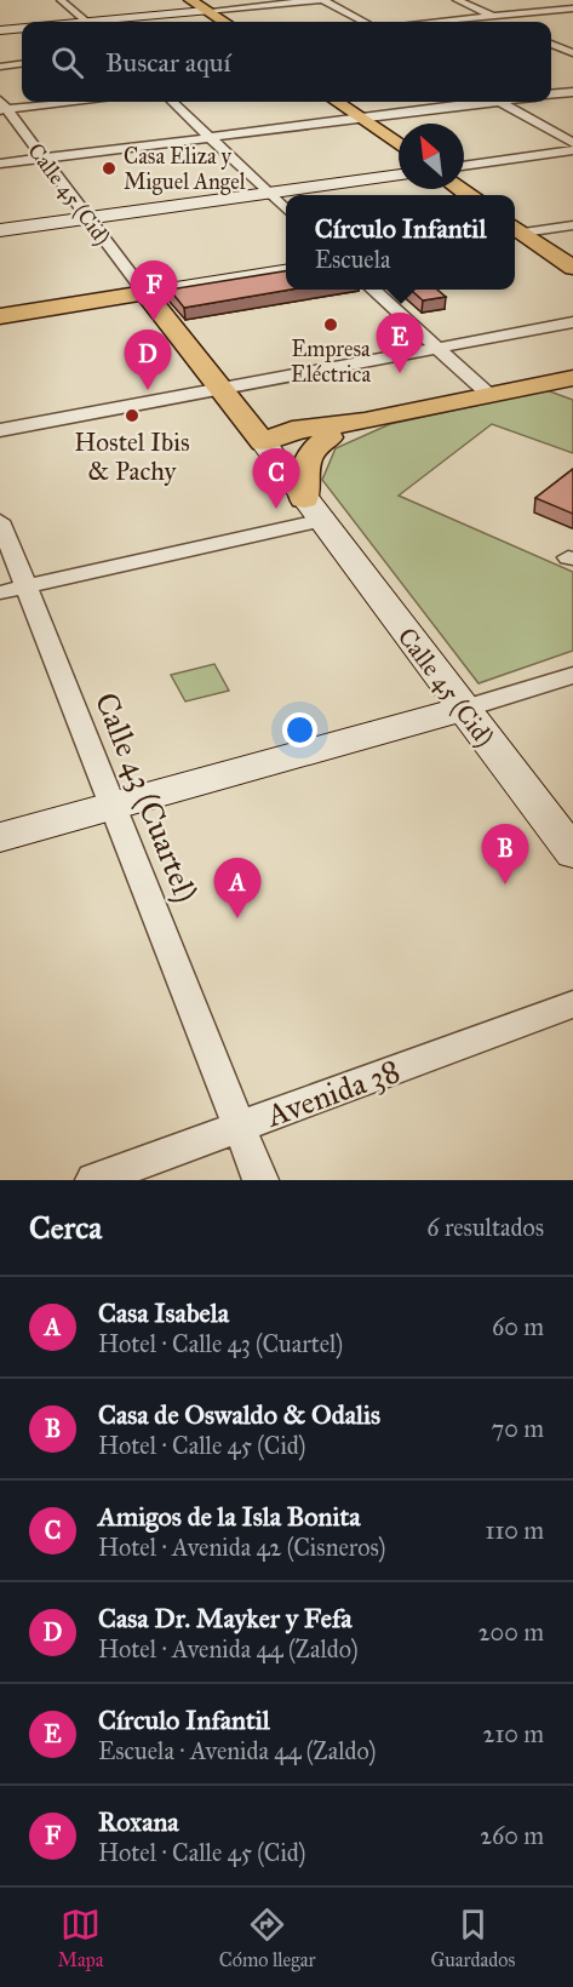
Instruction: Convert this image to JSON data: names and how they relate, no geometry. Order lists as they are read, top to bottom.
{
  "streets": {
    "main road": ["Calle 45 (Cid)"],
    "street": ["Calle 43 (Cuartel)", "Avenida 38"]
  },
  "crossings": [
    ["Calle 43 (Cuartel)", "Avenida 38"]
  ],
  "places": ["Casa Eliza y Miguel Angel", "Empresa Eléctrica", "Hostel Ibis & Pachy"],
  "north": "top left",
  "page": {
    "search": "Buscar aquí",
    "popup": ["Círculo Infantil", "Escuela"],
    "pins": [
      "F",
      "E",
      "D",
      "C",
      "B",
      "A"
    ],
    "heading": ["Cerca", "6 resultados"],
    "list": [
      {
        "mark": "A",
        "name": "Casa Isabela",
        "note": "Hotel · Calle 43 (Cuartel)",
        "value": "60 m"
      },
      {
        "mark": "B",
        "name": "Casa de Oswaldo & Odalis",
        "note": "Hotel · Calle 45 (Cid)",
        "value": "70 m"
      },
      {
        "mark": "C",
        "name": "Amigos de la Isla Bonita",
        "note": "Hotel · Avenida 42 (Cisneros)",
        "value": "110 m"
      },
      {
        "mark": "D",
        "name": "Casa Dr. Mayker y Fefa",
        "note": "Hotel · Avenida 44 (Zaldo)",
        "value": "200 m"
      },
      {
        "mark": "E",
        "name": "Círculo Infantil",
        "note": "Escuela · Avenida 44 (Zaldo)",
        "value": "210 m"
      },
      {
        "mark": "F",
        "name": "Roxana",
        "note": "Hotel · Calle 45 (Cid)",
        "value": "260 m"
      }
    ],
    "nav": ["Mapa", "Cómo llegar", "Guardados"]
  }
}
